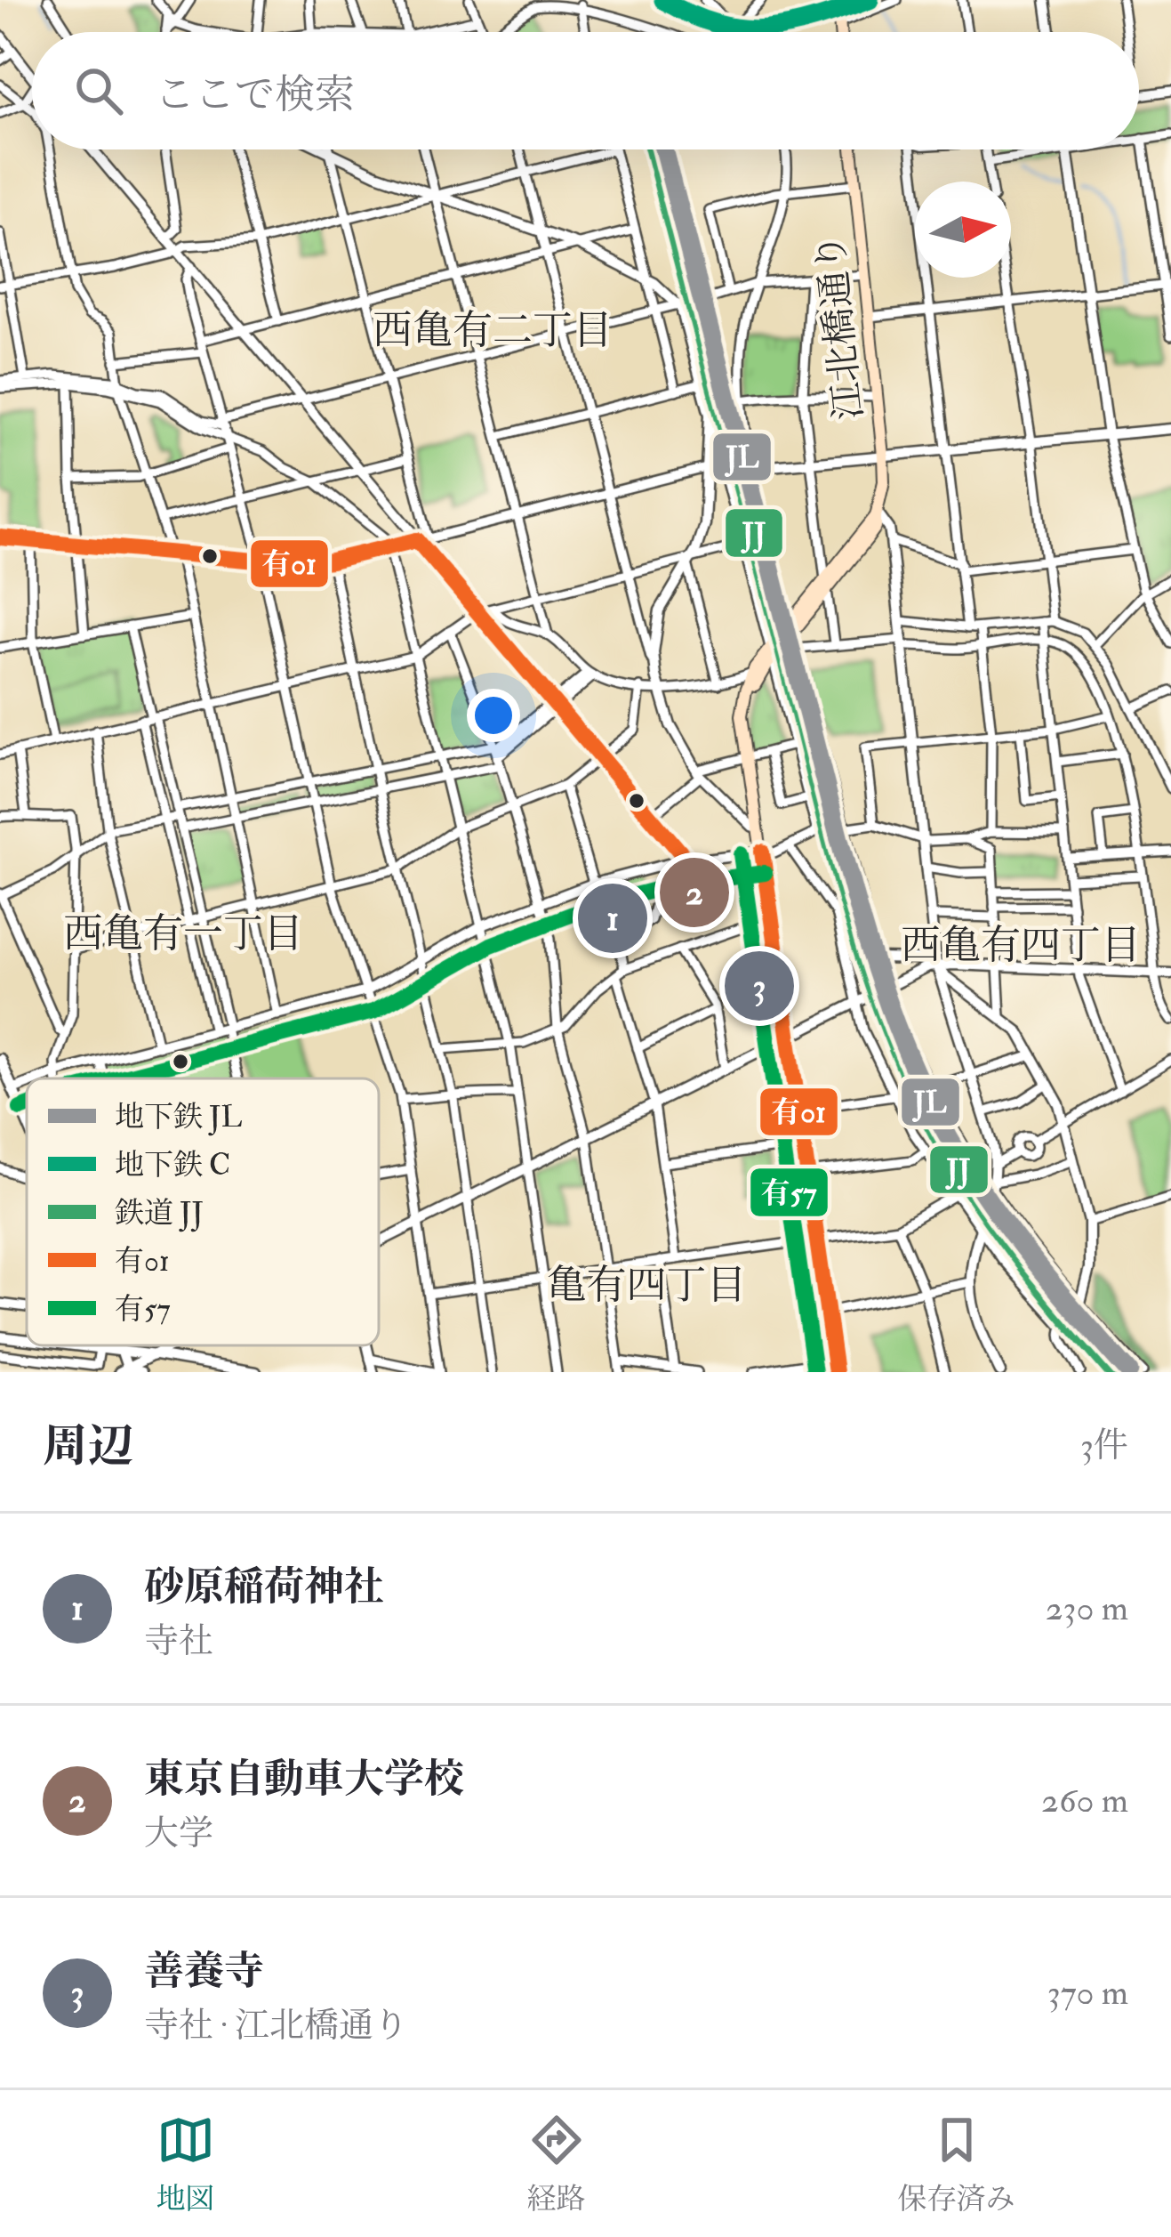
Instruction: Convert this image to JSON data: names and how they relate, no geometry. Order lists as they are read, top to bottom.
{
  "streets": {
    "main road": ["江北橋通り"]
  },
  "districts": [
    "西亀有二丁目",
    "西亀有一丁目",
    "西亀有四丁目",
    "亀有四丁目"
  ],
  "lines": [
    "metro line C",
    "metro line JL",
    "rail line JJ",
    "transit line 有01",
    "transit line 有57"
  ],
  "legend": [
    "地下鉄 JL",
    "地下鉄 C",
    "鉄道 JJ",
    "有01",
    "有57"
  ],
  "north": "right",
  "page": {
    "search": "ここで検索",
    "pins": ["2", "1", "3"],
    "heading": ["周辺", "3件"],
    "list": [
      {
        "mark": "1",
        "name": "砂原稲荷神社",
        "note": "寺社",
        "value": "230 m"
      },
      {
        "mark": "2",
        "name": "東京自動車大学校",
        "note": "大学",
        "value": "260 m"
      },
      {
        "mark": "3",
        "name": "善養寺",
        "note": "寺社 · 江北橋通り",
        "value": "370 m"
      }
    ],
    "nav": ["地図", "経路", "保存済み"]
  }
}
